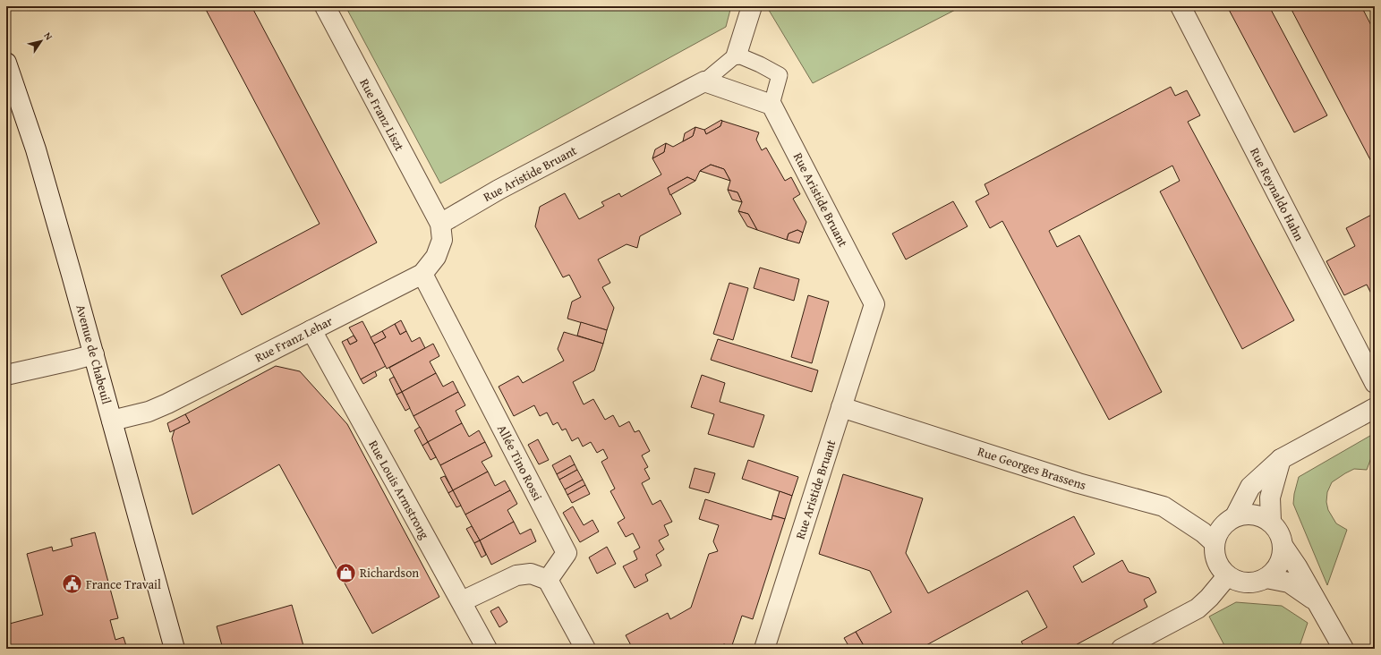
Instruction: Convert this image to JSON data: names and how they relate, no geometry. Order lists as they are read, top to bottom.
{
  "streets": {
    "street": [
      "Rue Franz Liszt",
      "Rue Aristide Bruant",
      "Rue Reynaldo Hahn",
      "Rue Franz Lehar",
      "Avenue de Chabeuil",
      "Allée Tino Rossi",
      "Rue Georges Brassens",
      "Rue Louis Armstrong"
    ]
  },
  "crossings": [
    ["Rue Franz Liszt", "Rue Aristide Bruant"],
    ["Rue Franz Liszt", "Rue Franz Lehar"],
    ["Rue Aristide Bruant", "Rue Franz Lehar"],
    ["Rue Aristide Bruant", "Rue Georges Brassens"],
    ["Rue Franz Lehar", "Avenue de Chabeuil"],
    ["Rue Franz Lehar", "Allée Tino Rossi"],
    ["Rue Franz Lehar", "Rue Louis Armstrong"]
  ],
  "places": {
    "shop": ["Richardson"],
    "public building": ["France Travail"]
  },
  "north": "top right"
}
